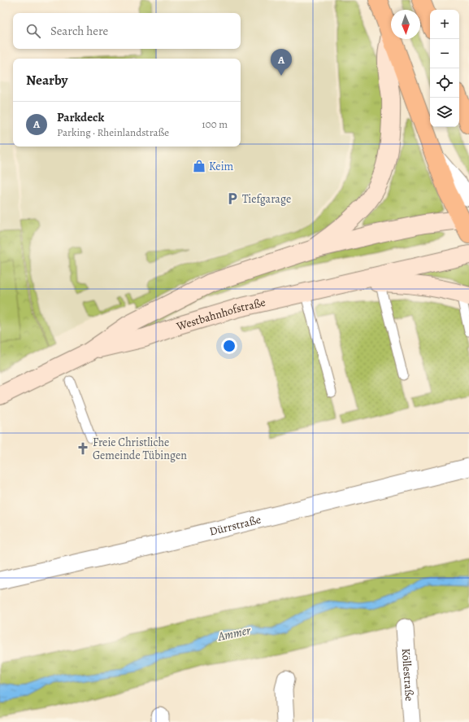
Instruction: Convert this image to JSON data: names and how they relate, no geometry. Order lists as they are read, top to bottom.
{
  "streets": {
    "main road": ["Westbahnhofstraße"],
    "street": ["Dürrstraße", "Köllestraße"]
  },
  "water": ["Ammer"],
  "places": {
    "shop": ["Keim"],
    "parking": ["Tiefgarage"],
    "church": ["Freie Christliche Gemeinde Tübingen"]
  },
  "north": "bottom",
  "page": {
    "map_buttons": ["+", "−"],
    "search": "Search here",
    "pins": "A",
    "heading": "Nearby",
    "list": [
      {
        "mark": "A",
        "name": "Parkdeck",
        "note": "Parking · Rheinlandstraße",
        "value": "100 m"
      }
    ]
  }
}
